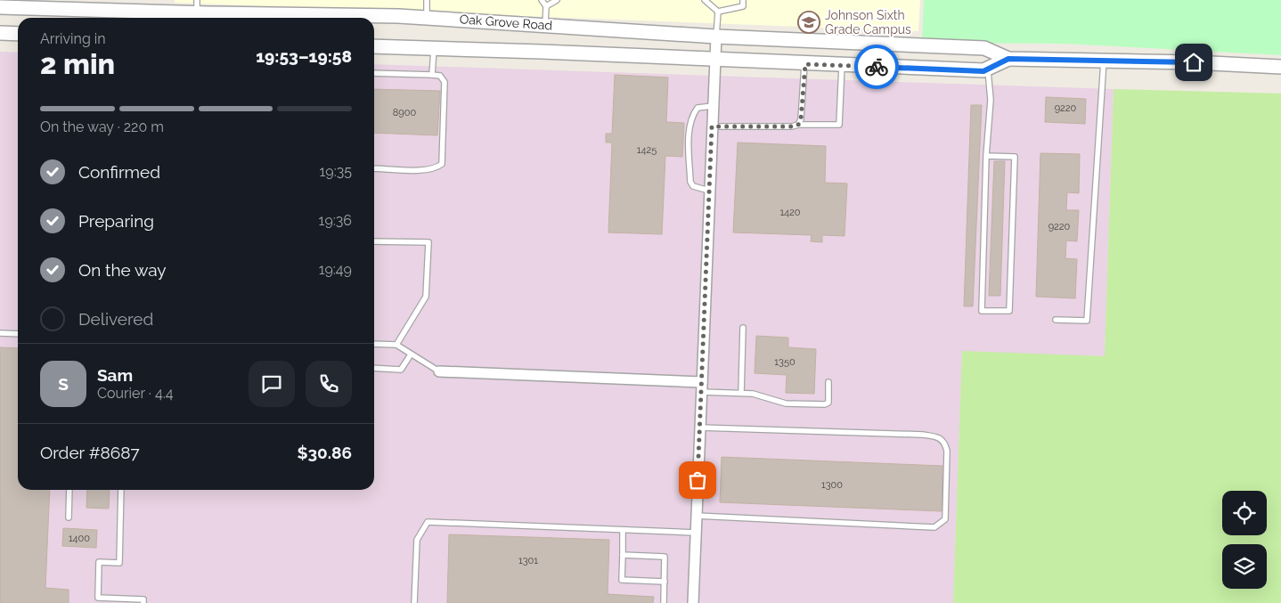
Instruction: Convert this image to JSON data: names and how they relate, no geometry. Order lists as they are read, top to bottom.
{
  "streets": {
    "street": ["Oak Grove Road"]
  },
  "places": {
    "school or university": ["Johnson Sixth Grade Campus"]
  },
  "house_numbers": [
    "9220",
    "8900",
    "1425",
    "1420",
    "9220",
    "1350",
    "1300",
    "1400",
    "1301"
  ],
  "page": {
    "heading": ["2 min", "Arriving in", "19:53–19:58"],
    "panel": [
      "Sam",
      "Courier · 4.4",
      "Order #8687",
      "$30.86"
    ],
    "bar": "On the way · 220 m",
    "list": [
      ["Confirmed", "19:35"],
      ["Preparing", "19:36"],
      ["On the way", "19:49"],
      "Delivered"
    ],
    "round": "S"
  }
}
